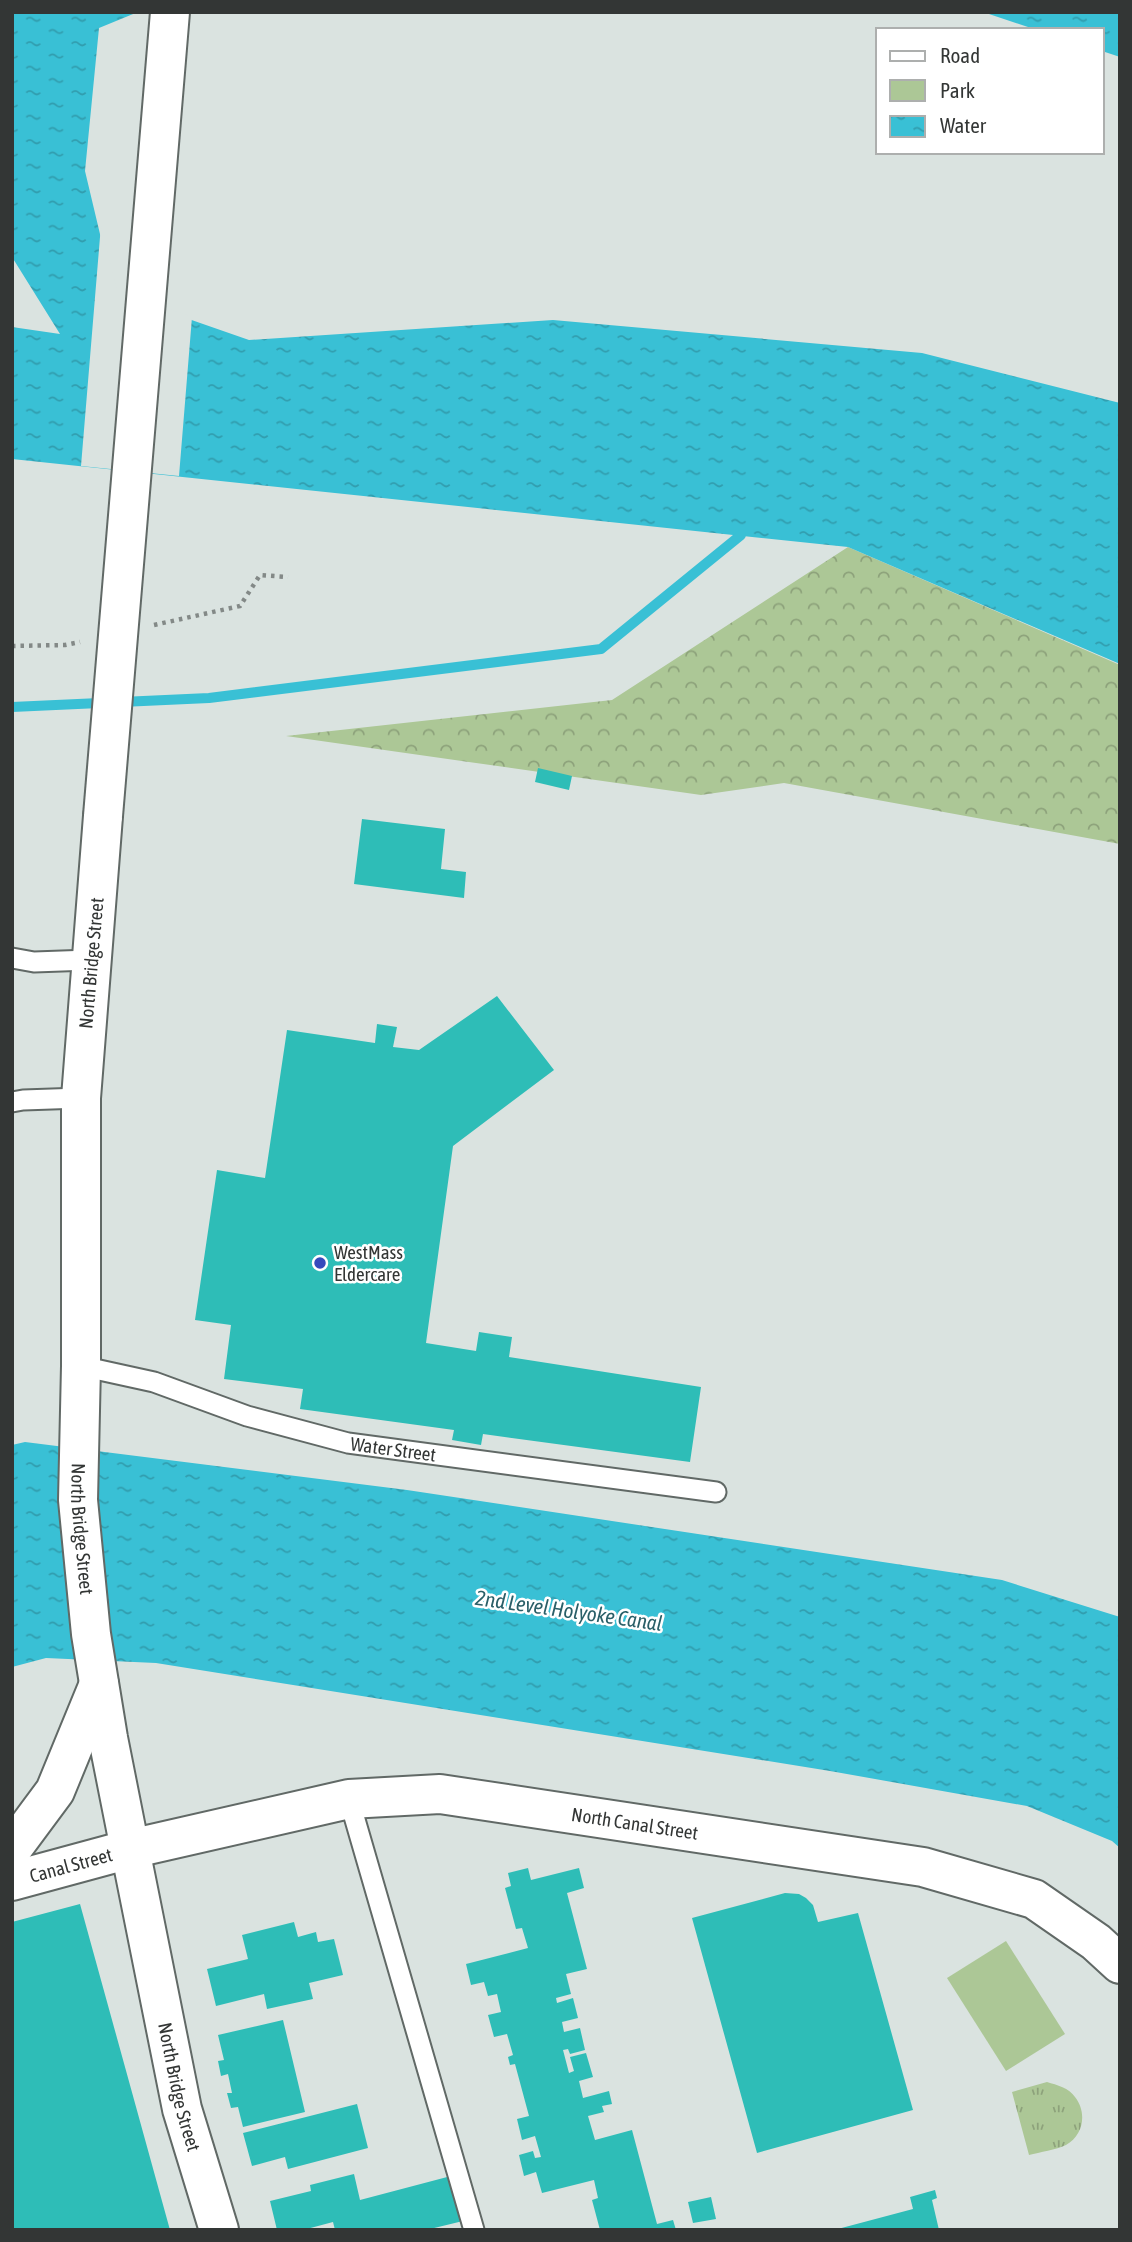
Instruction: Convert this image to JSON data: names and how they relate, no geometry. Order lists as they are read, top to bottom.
{
  "streets": {
    "main road": ["North Bridge Street", "North Canal Street", "Canal Street"],
    "lane": ["Water Street"]
  },
  "crossings": [
    ["North Bridge Street", "Water Street"],
    ["North Bridge Street", "North Canal Street"],
    ["North Bridge Street", "Canal Street"],
    ["North Canal Street", "Canal Street"]
  ],
  "water": ["2nd Level Holyoke Canal"],
  "places": ["WestMass Eldercare"],
  "legend": ["Road", "Park", "Water"]
}
